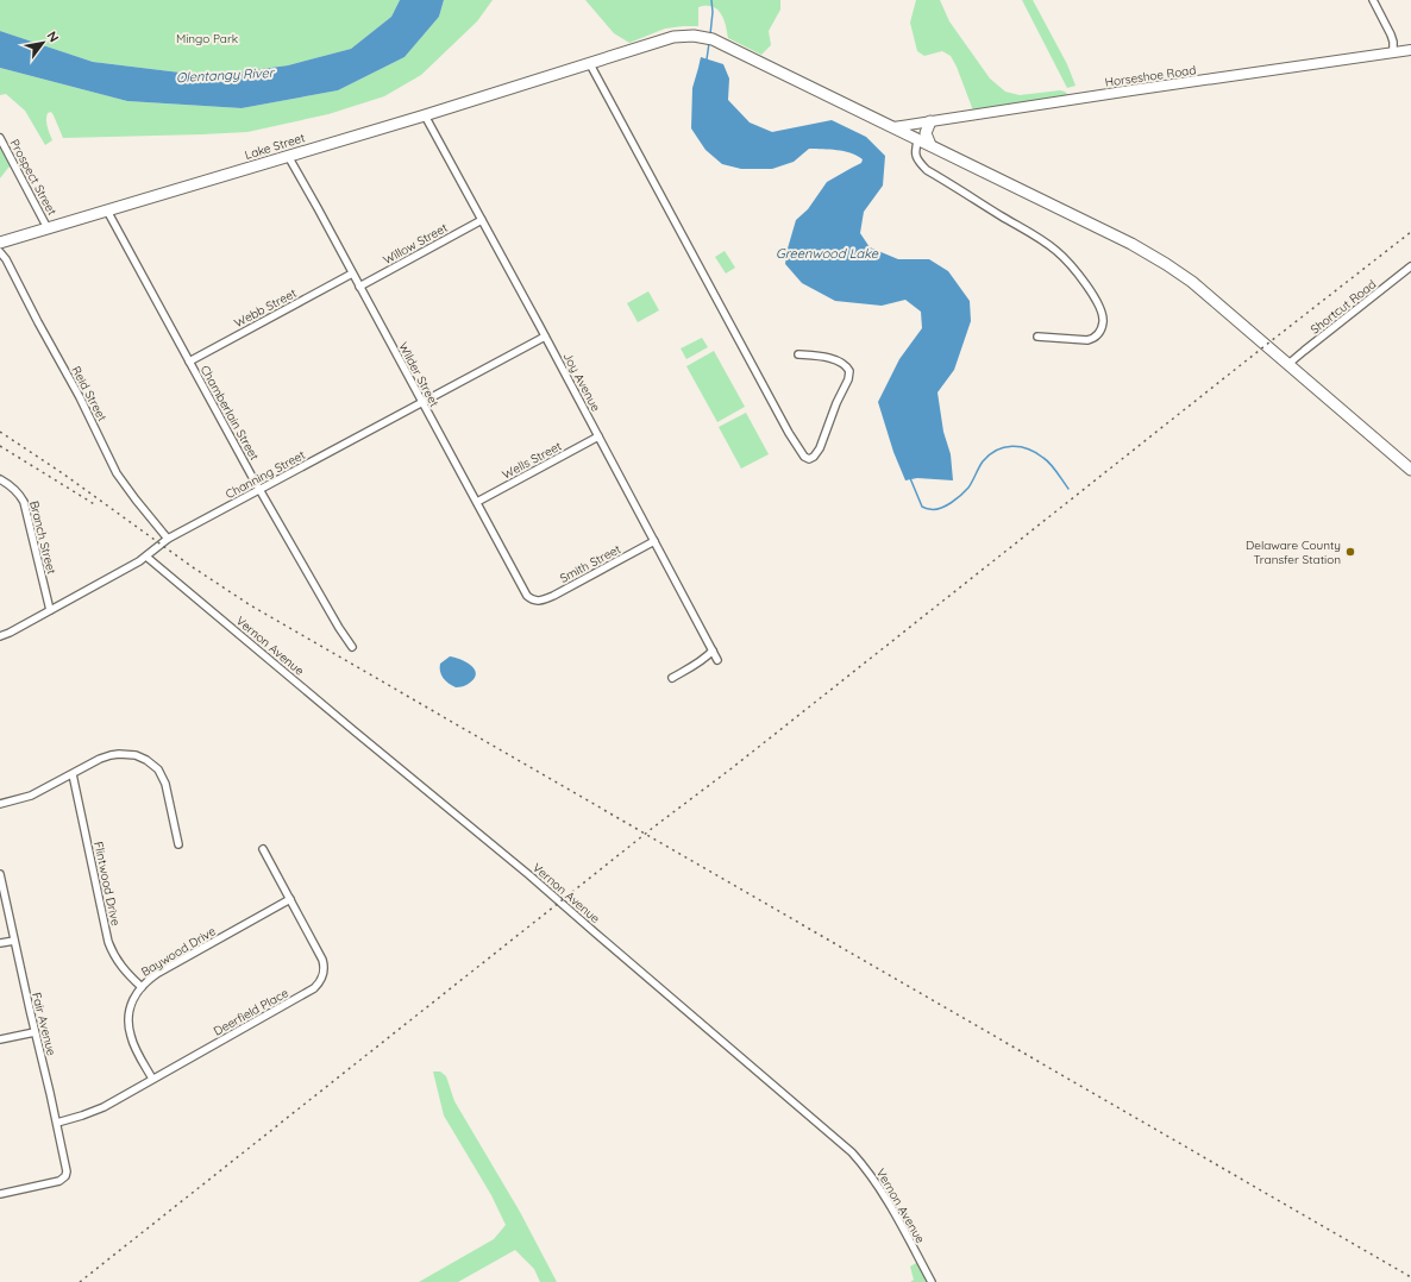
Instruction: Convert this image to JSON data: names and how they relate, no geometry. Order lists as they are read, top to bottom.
{
  "streets": {
    "main road": ["Lake Street"],
    "street": [
      "Horseshoe Road",
      "Prospect Street",
      "Willow Street",
      "Shortcut Road",
      "Webb Street",
      "Wilder Street",
      "Joy Avenue",
      "Reid Street",
      "Chamberlain Street",
      "Wells Street",
      "Channing Street",
      "Branch Street",
      "Smith Street",
      "Vernon Avenue",
      "Flintwood Drive",
      "Baywood Drive",
      "Deerfield Place",
      "Fair Avenue"
    ]
  },
  "crossings": [
    ["Horseshoe Road", "Lake Street"],
    ["Lake Street", "Prospect Street"],
    ["Lake Street", "Wilder Street"],
    ["Lake Street", "Joy Avenue"],
    ["Lake Street", "Chamberlain Street"],
    ["Willow Street", "Wilder Street"],
    ["Willow Street", "Joy Avenue"],
    ["Webb Street", "Wilder Street"],
    ["Webb Street", "Chamberlain Street"],
    ["Wilder Street", "Wells Street"],
    ["Wilder Street", "Channing Street"],
    ["Wilder Street", "Smith Street"],
    ["Joy Avenue", "Wells Street"],
    ["Joy Avenue", "Channing Street"],
    ["Joy Avenue", "Smith Street"],
    ["Reid Street", "Channing Street"],
    ["Chamberlain Street", "Channing Street"],
    ["Channing Street", "Branch Street"],
    ["Channing Street", "Vernon Avenue"],
    ["Flintwood Drive", "Baywood Drive"],
    ["Baywood Drive", "Deerfield Place"],
    ["Deerfield Place", "Fair Avenue"]
  ],
  "water": ["Olentangy River", "Greenwood Lake"],
  "parks": ["Mingo Park"],
  "places": ["Delaware County Transfer Station"],
  "north": "top right"
}
